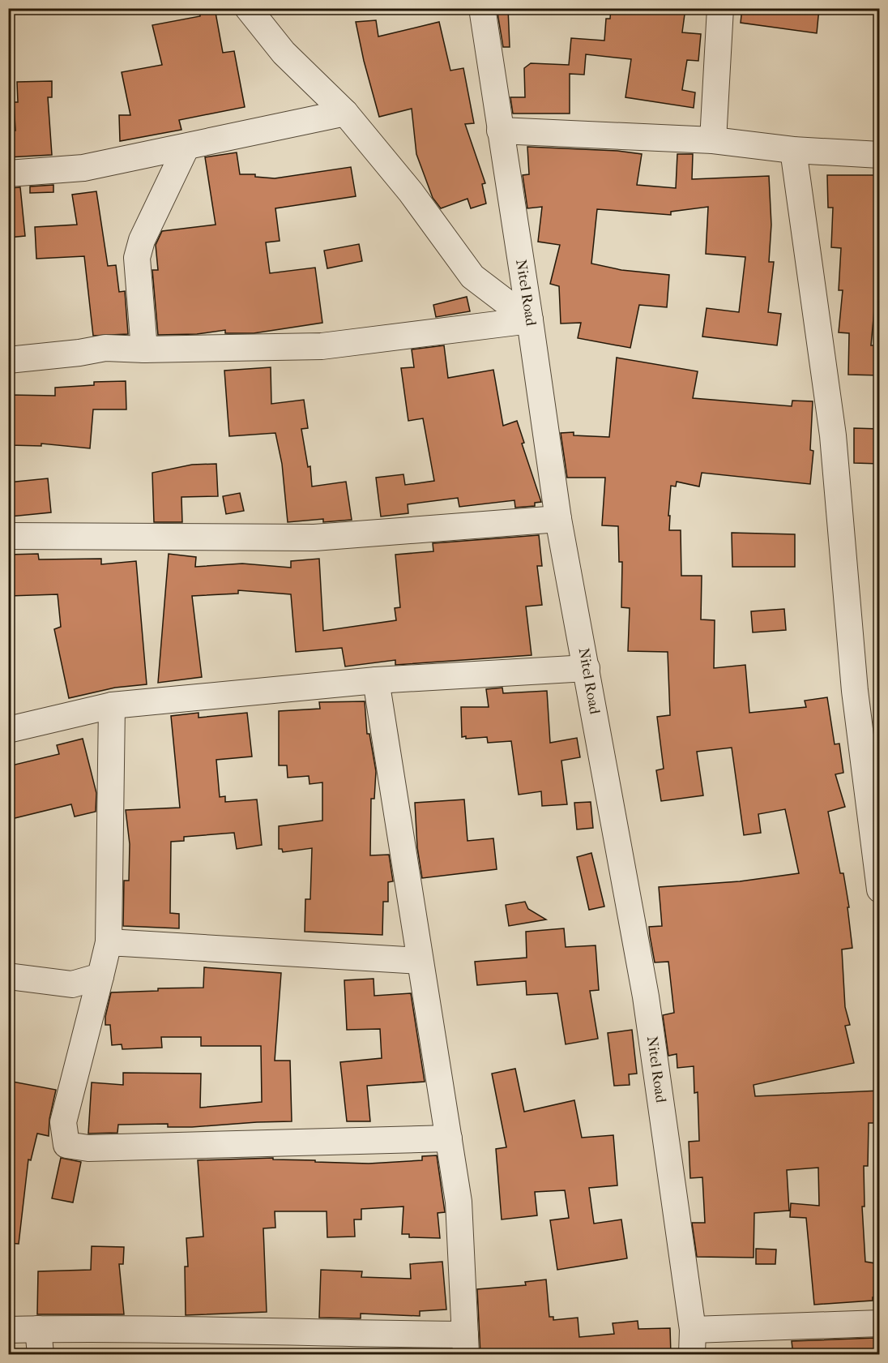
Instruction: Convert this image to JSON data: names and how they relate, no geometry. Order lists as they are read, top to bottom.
{
  "streets": {
    "street": ["Nitel Road"]
  }
}
